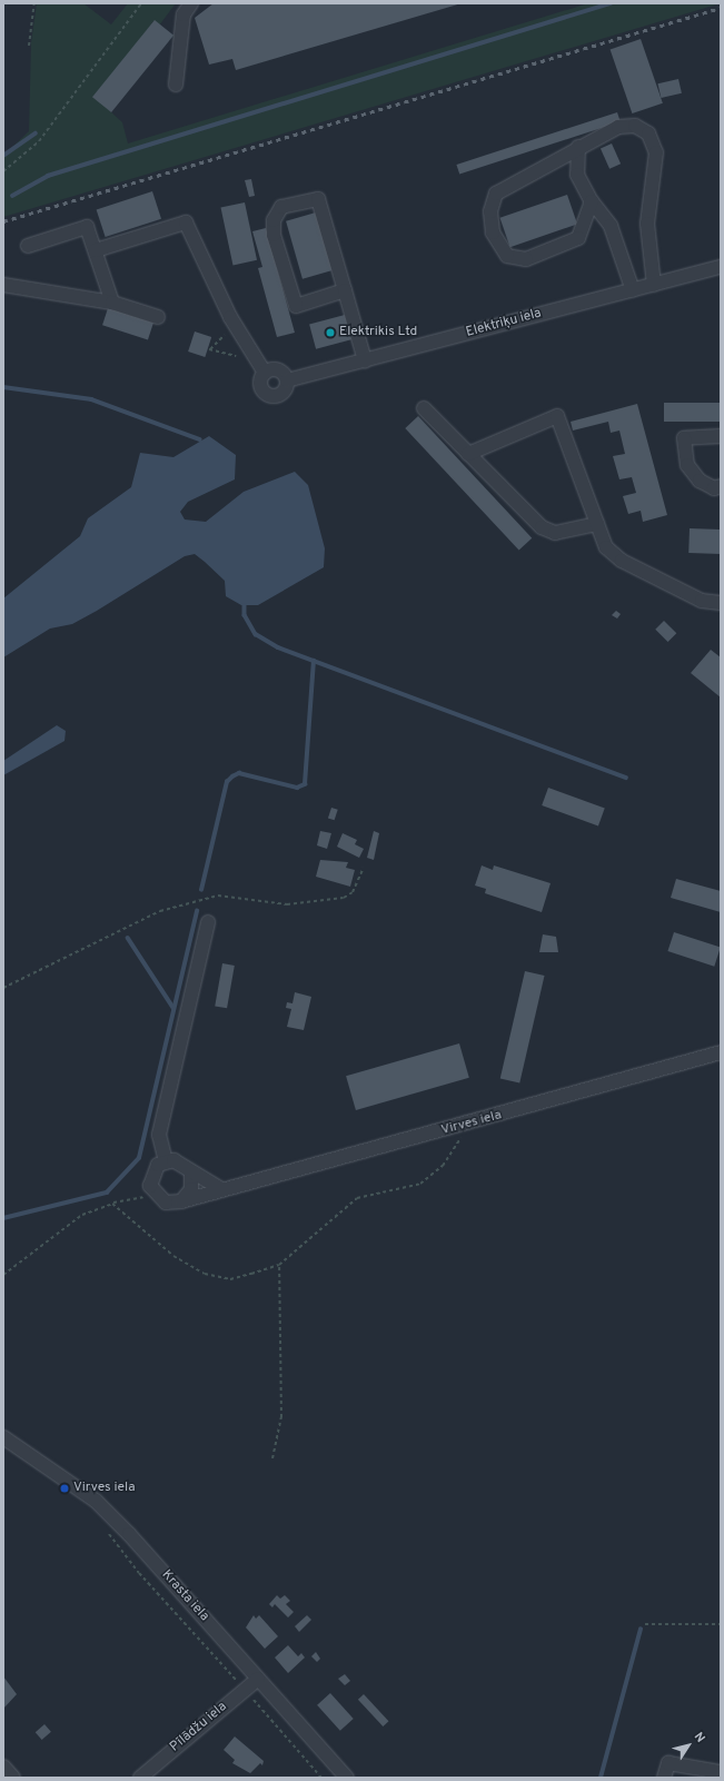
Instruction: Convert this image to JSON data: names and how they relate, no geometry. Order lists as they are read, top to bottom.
{
  "streets": {
    "street": [
      "Elektriķu iela",
      "Virves iela",
      "Krasta iela",
      "Pīlādžu iela"
    ]
  },
  "crossings": [
    ["Krasta iela", "Pīlādžu iela"]
  ],
  "places": ["Elektrikis Ltd", "Virves iela"],
  "north": "top right"
}
